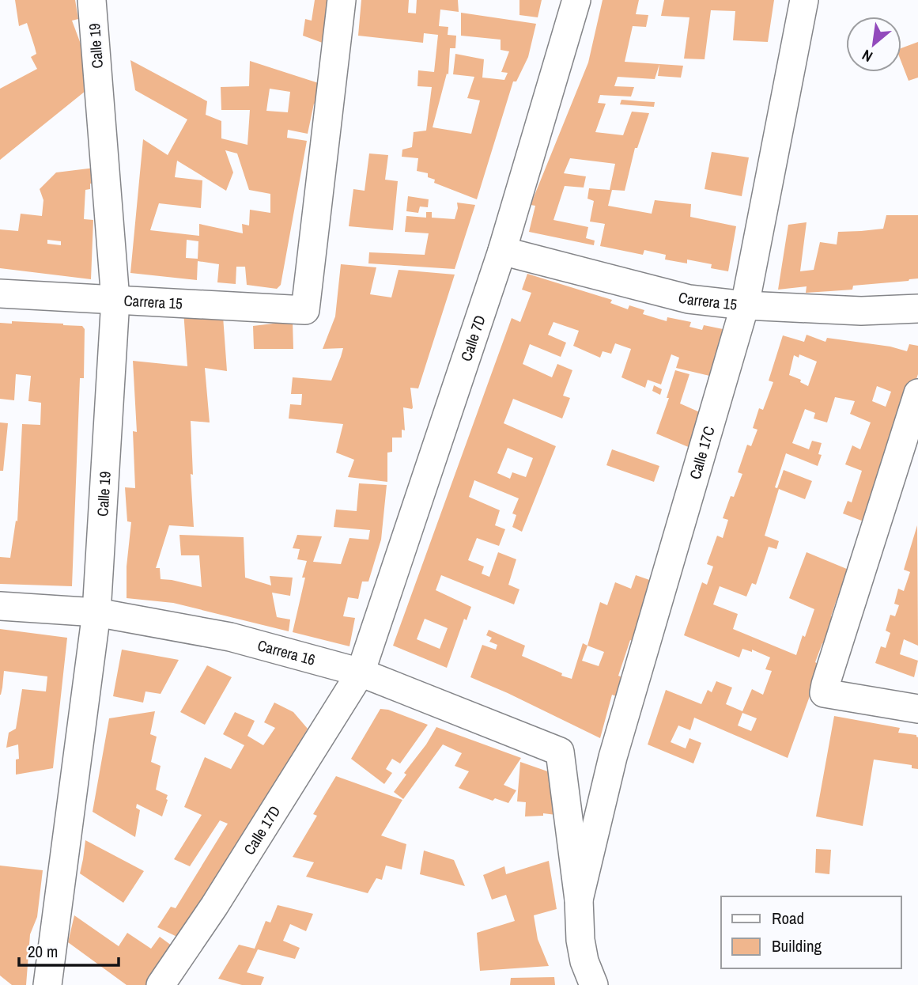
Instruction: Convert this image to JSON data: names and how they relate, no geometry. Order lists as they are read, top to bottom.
{
  "streets": {
    "street": [
      "Calle 19",
      "Carrera 15",
      "Calle 7D",
      "Calle 17C",
      "Carrera 16",
      "Calle 17D"
    ]
  },
  "crossings": [
    ["Calle 19", "Carrera 15"],
    ["Calle 19", "Carrera 16"],
    ["Carrera 15", "Calle 7D"],
    ["Carrera 15", "Calle 17C"],
    ["Calle 7D", "Carrera 16"],
    ["Calle 7D", "Calle 17D"],
    ["Calle 17C", "Carrera 16"],
    ["Carrera 16", "Calle 17D"]
  ],
  "legend": ["Road", "Building"],
  "scale_bar": "20 m",
  "north": "bottom left"
}
